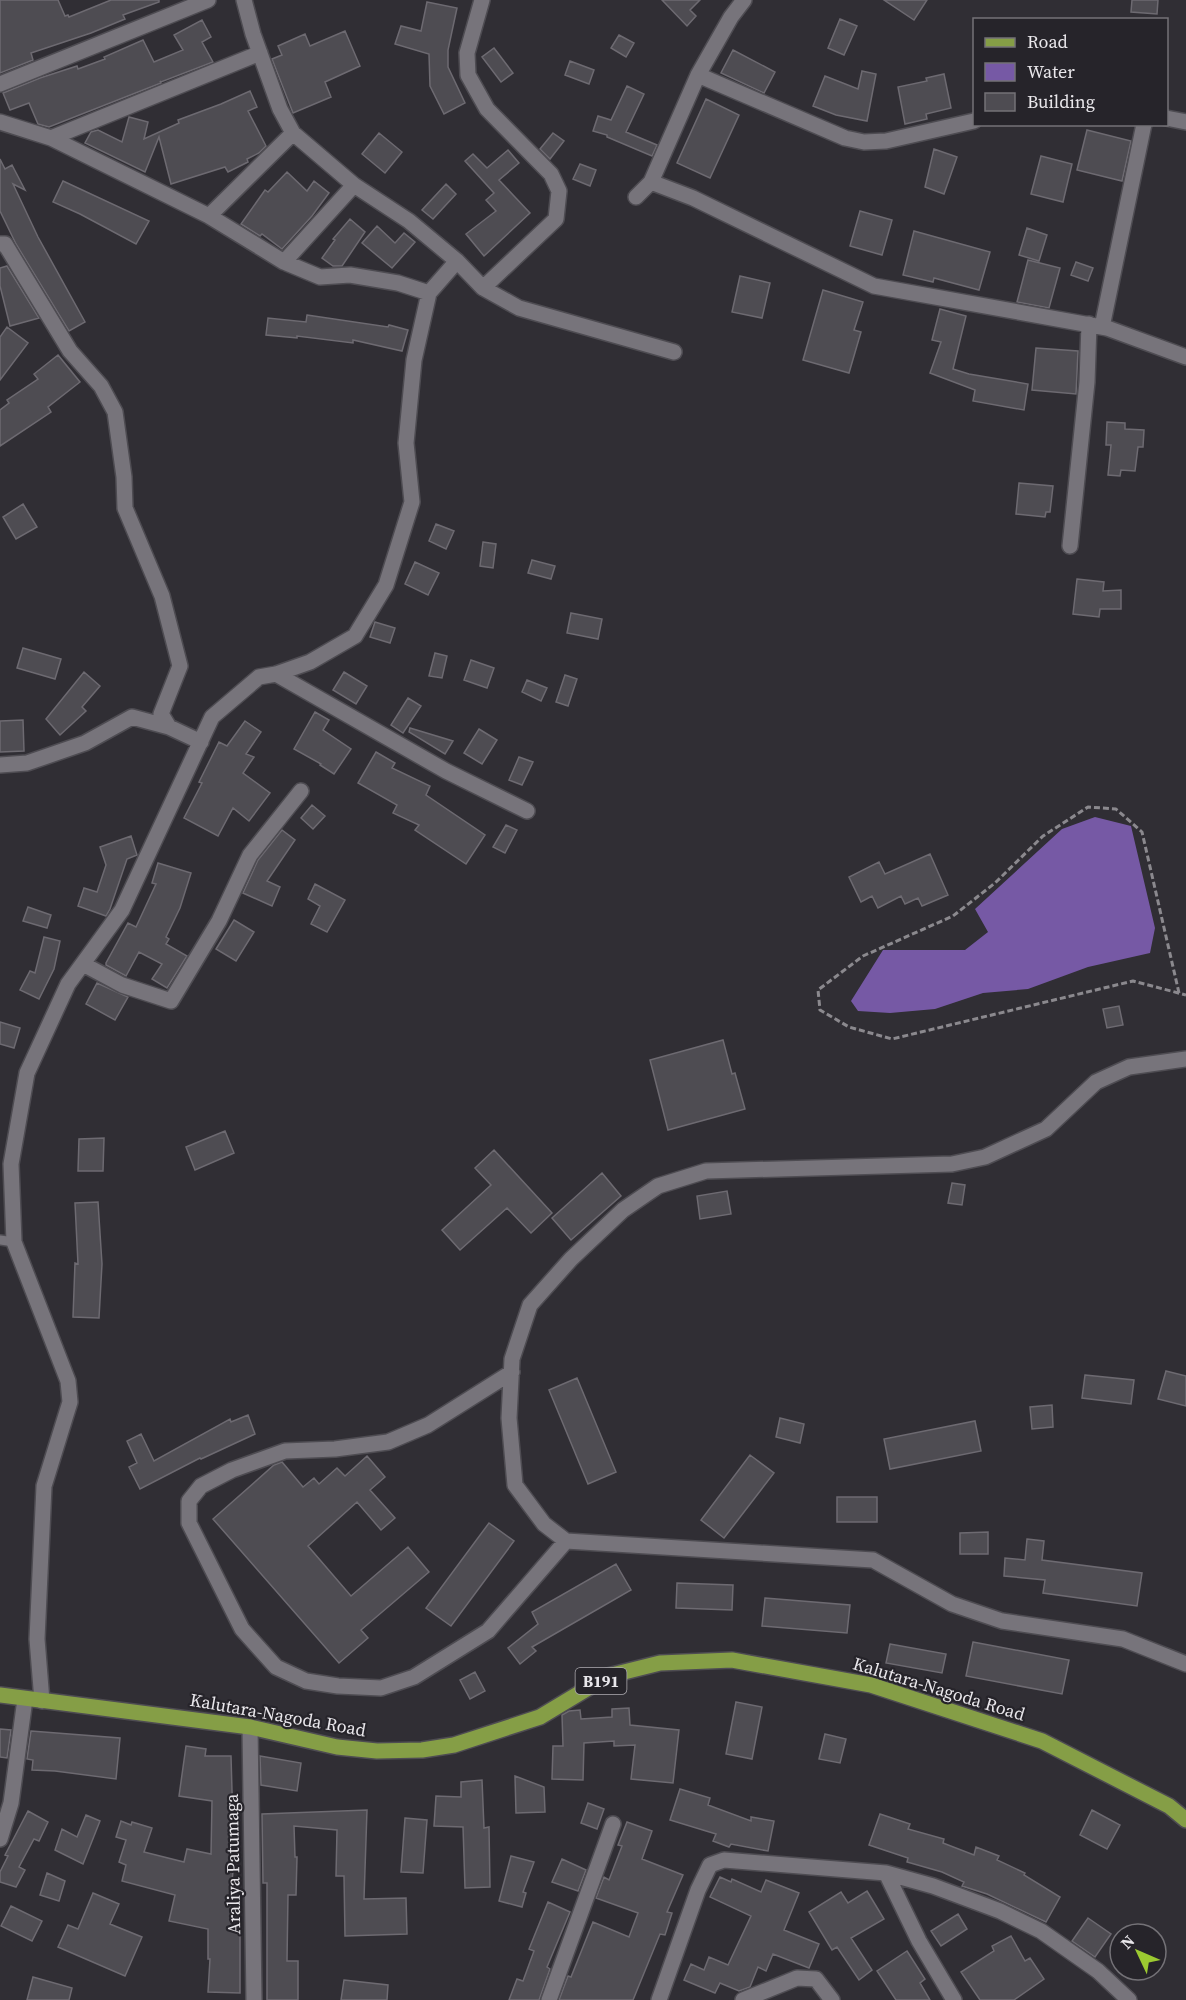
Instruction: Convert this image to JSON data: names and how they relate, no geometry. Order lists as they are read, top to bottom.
{
  "streets": {
    "main road": ["B191", "Kalutara-Nagoda Road"],
    "street": ["Araliya Patumaga"]
  },
  "crossings": [
    ["Kalutara-Nagoda Road", "Araliya Patumaga"]
  ],
  "legend": ["Road", "Water", "Building"],
  "north": "top left"
}
